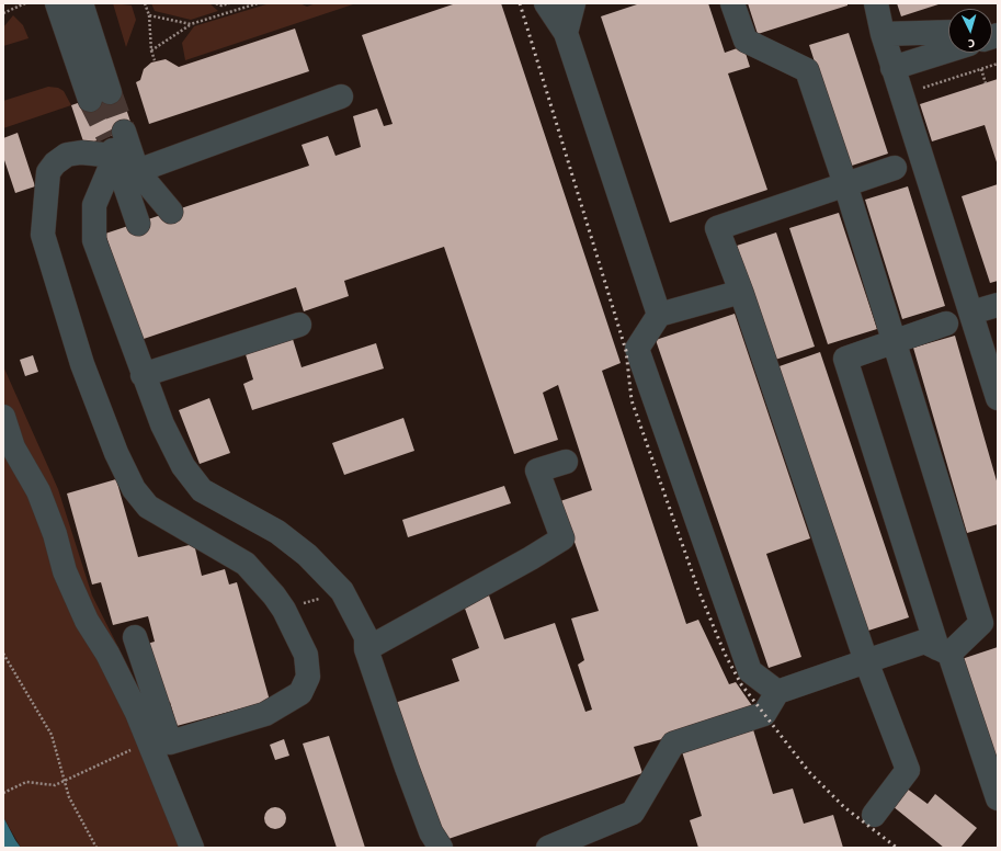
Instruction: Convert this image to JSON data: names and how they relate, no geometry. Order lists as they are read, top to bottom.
{
  "north": "bottom"
}
